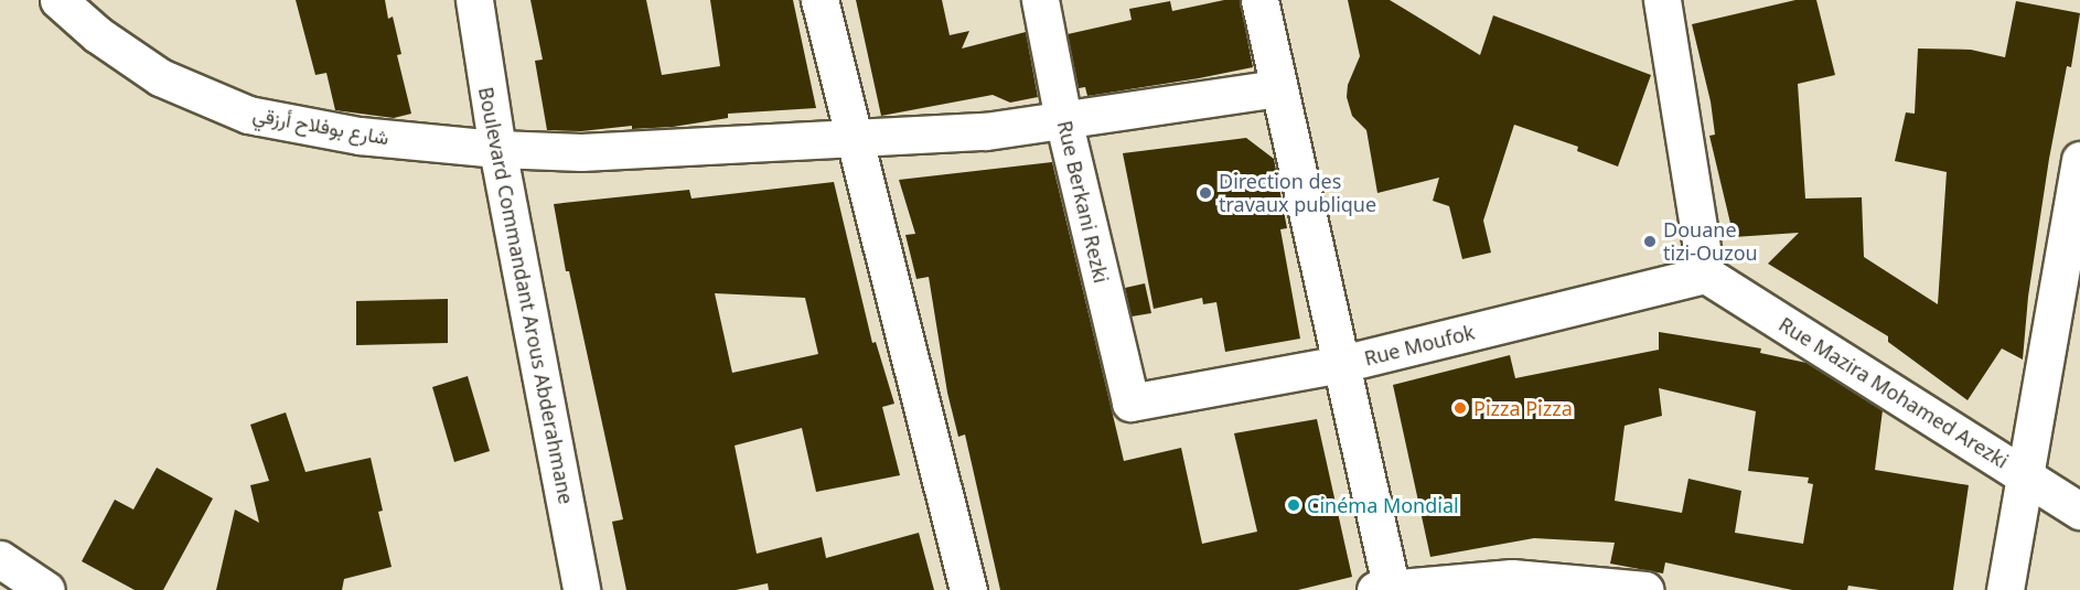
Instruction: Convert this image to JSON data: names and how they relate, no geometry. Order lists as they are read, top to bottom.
{
  "streets": {
    "street": [
      "شارع بوفلاح أرزقي",
      "Rue Berkani Rezki",
      "Boulevard Commandant Arous Abderahmane",
      "Rue Moufok",
      "Rue Mazira Mohamed Arezki"
    ]
  },
  "crossings": [
    ["شارع بوفلاح أرزقي", "Rue Berkani Rezki"],
    ["شارع بوفلاح أرزقي", "Boulevard Commandant Arous Abderahmane"],
    ["Rue Berkani Rezki", "Rue Moufok"],
    ["Rue Moufok", "Rue Mazira Mohamed Arezki"]
  ],
  "places": [
    "Direction des travaux publique",
    "Douane tizi-Ouzou",
    "Pizza Pizza",
    "Cinéma Mondial"
  ]
}
